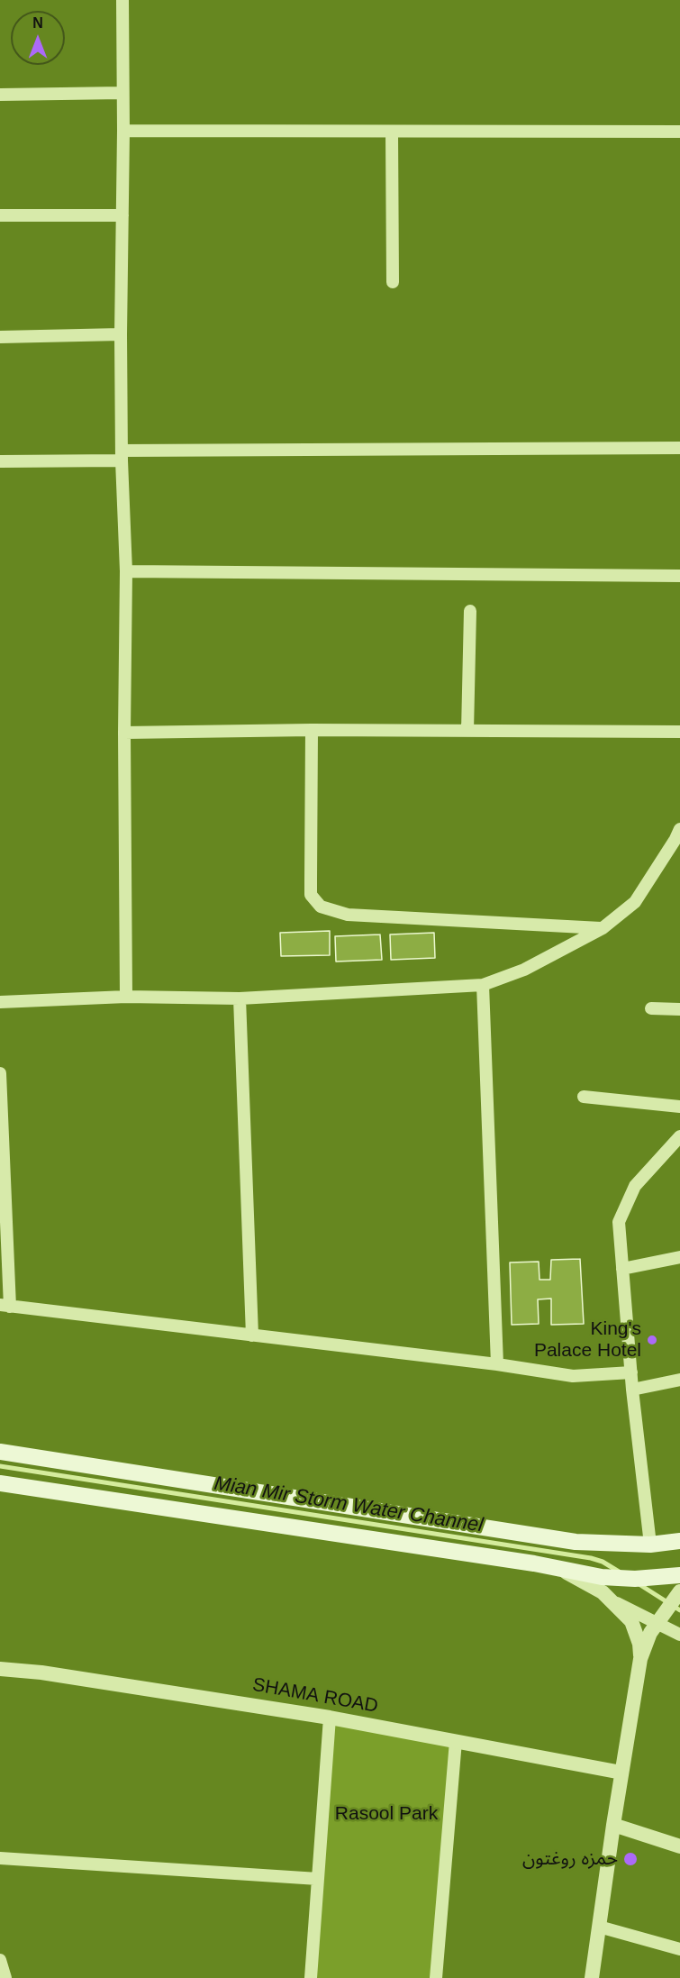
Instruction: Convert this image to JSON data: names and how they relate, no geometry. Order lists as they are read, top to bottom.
{
  "streets": {
    "street": ["SHAMA ROAD"]
  },
  "water": ["Mian Mir Storm Water Channel"],
  "parks": ["Rasool Park"],
  "places": ["King's Palace Hotel", "حمزه روغتون"],
  "north": "top"
}
